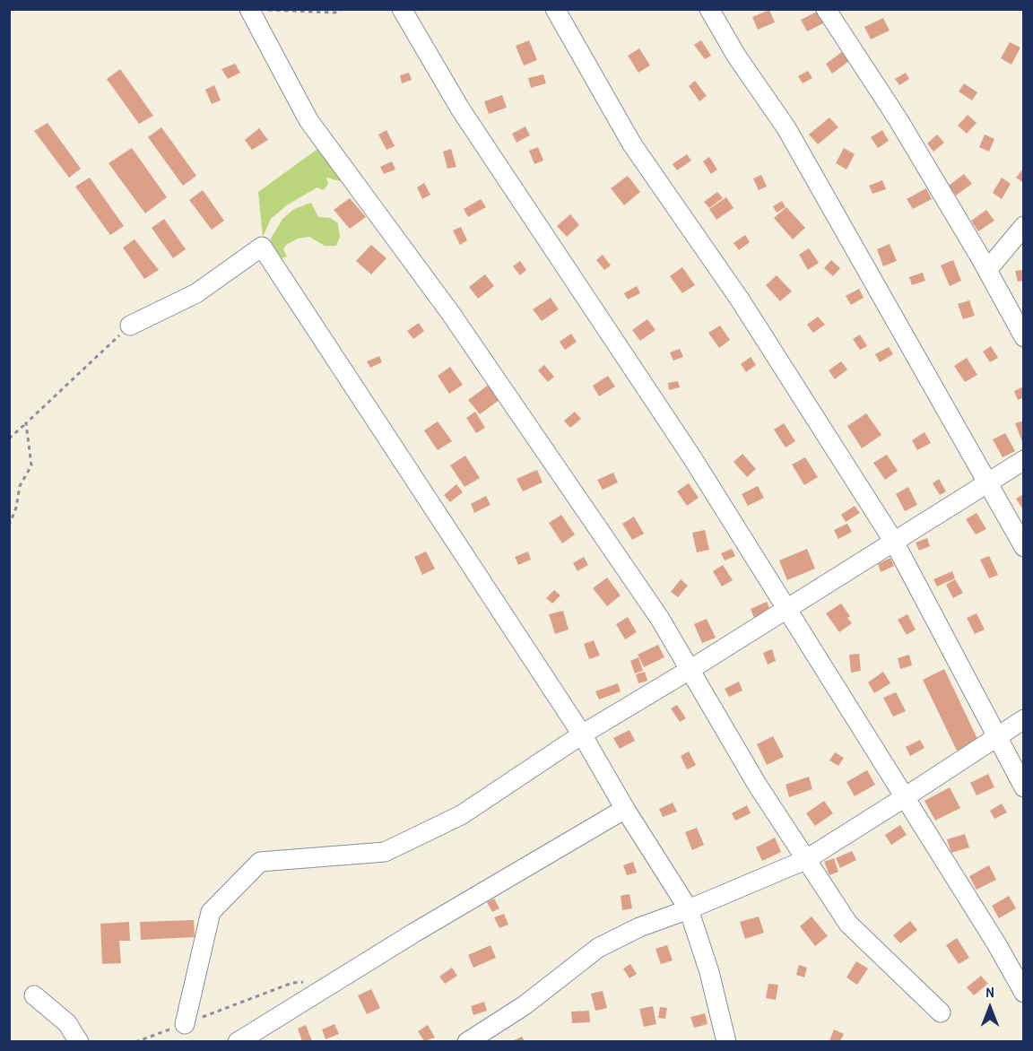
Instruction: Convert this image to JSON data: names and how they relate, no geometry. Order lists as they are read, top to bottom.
{
  "north": "top"
}
